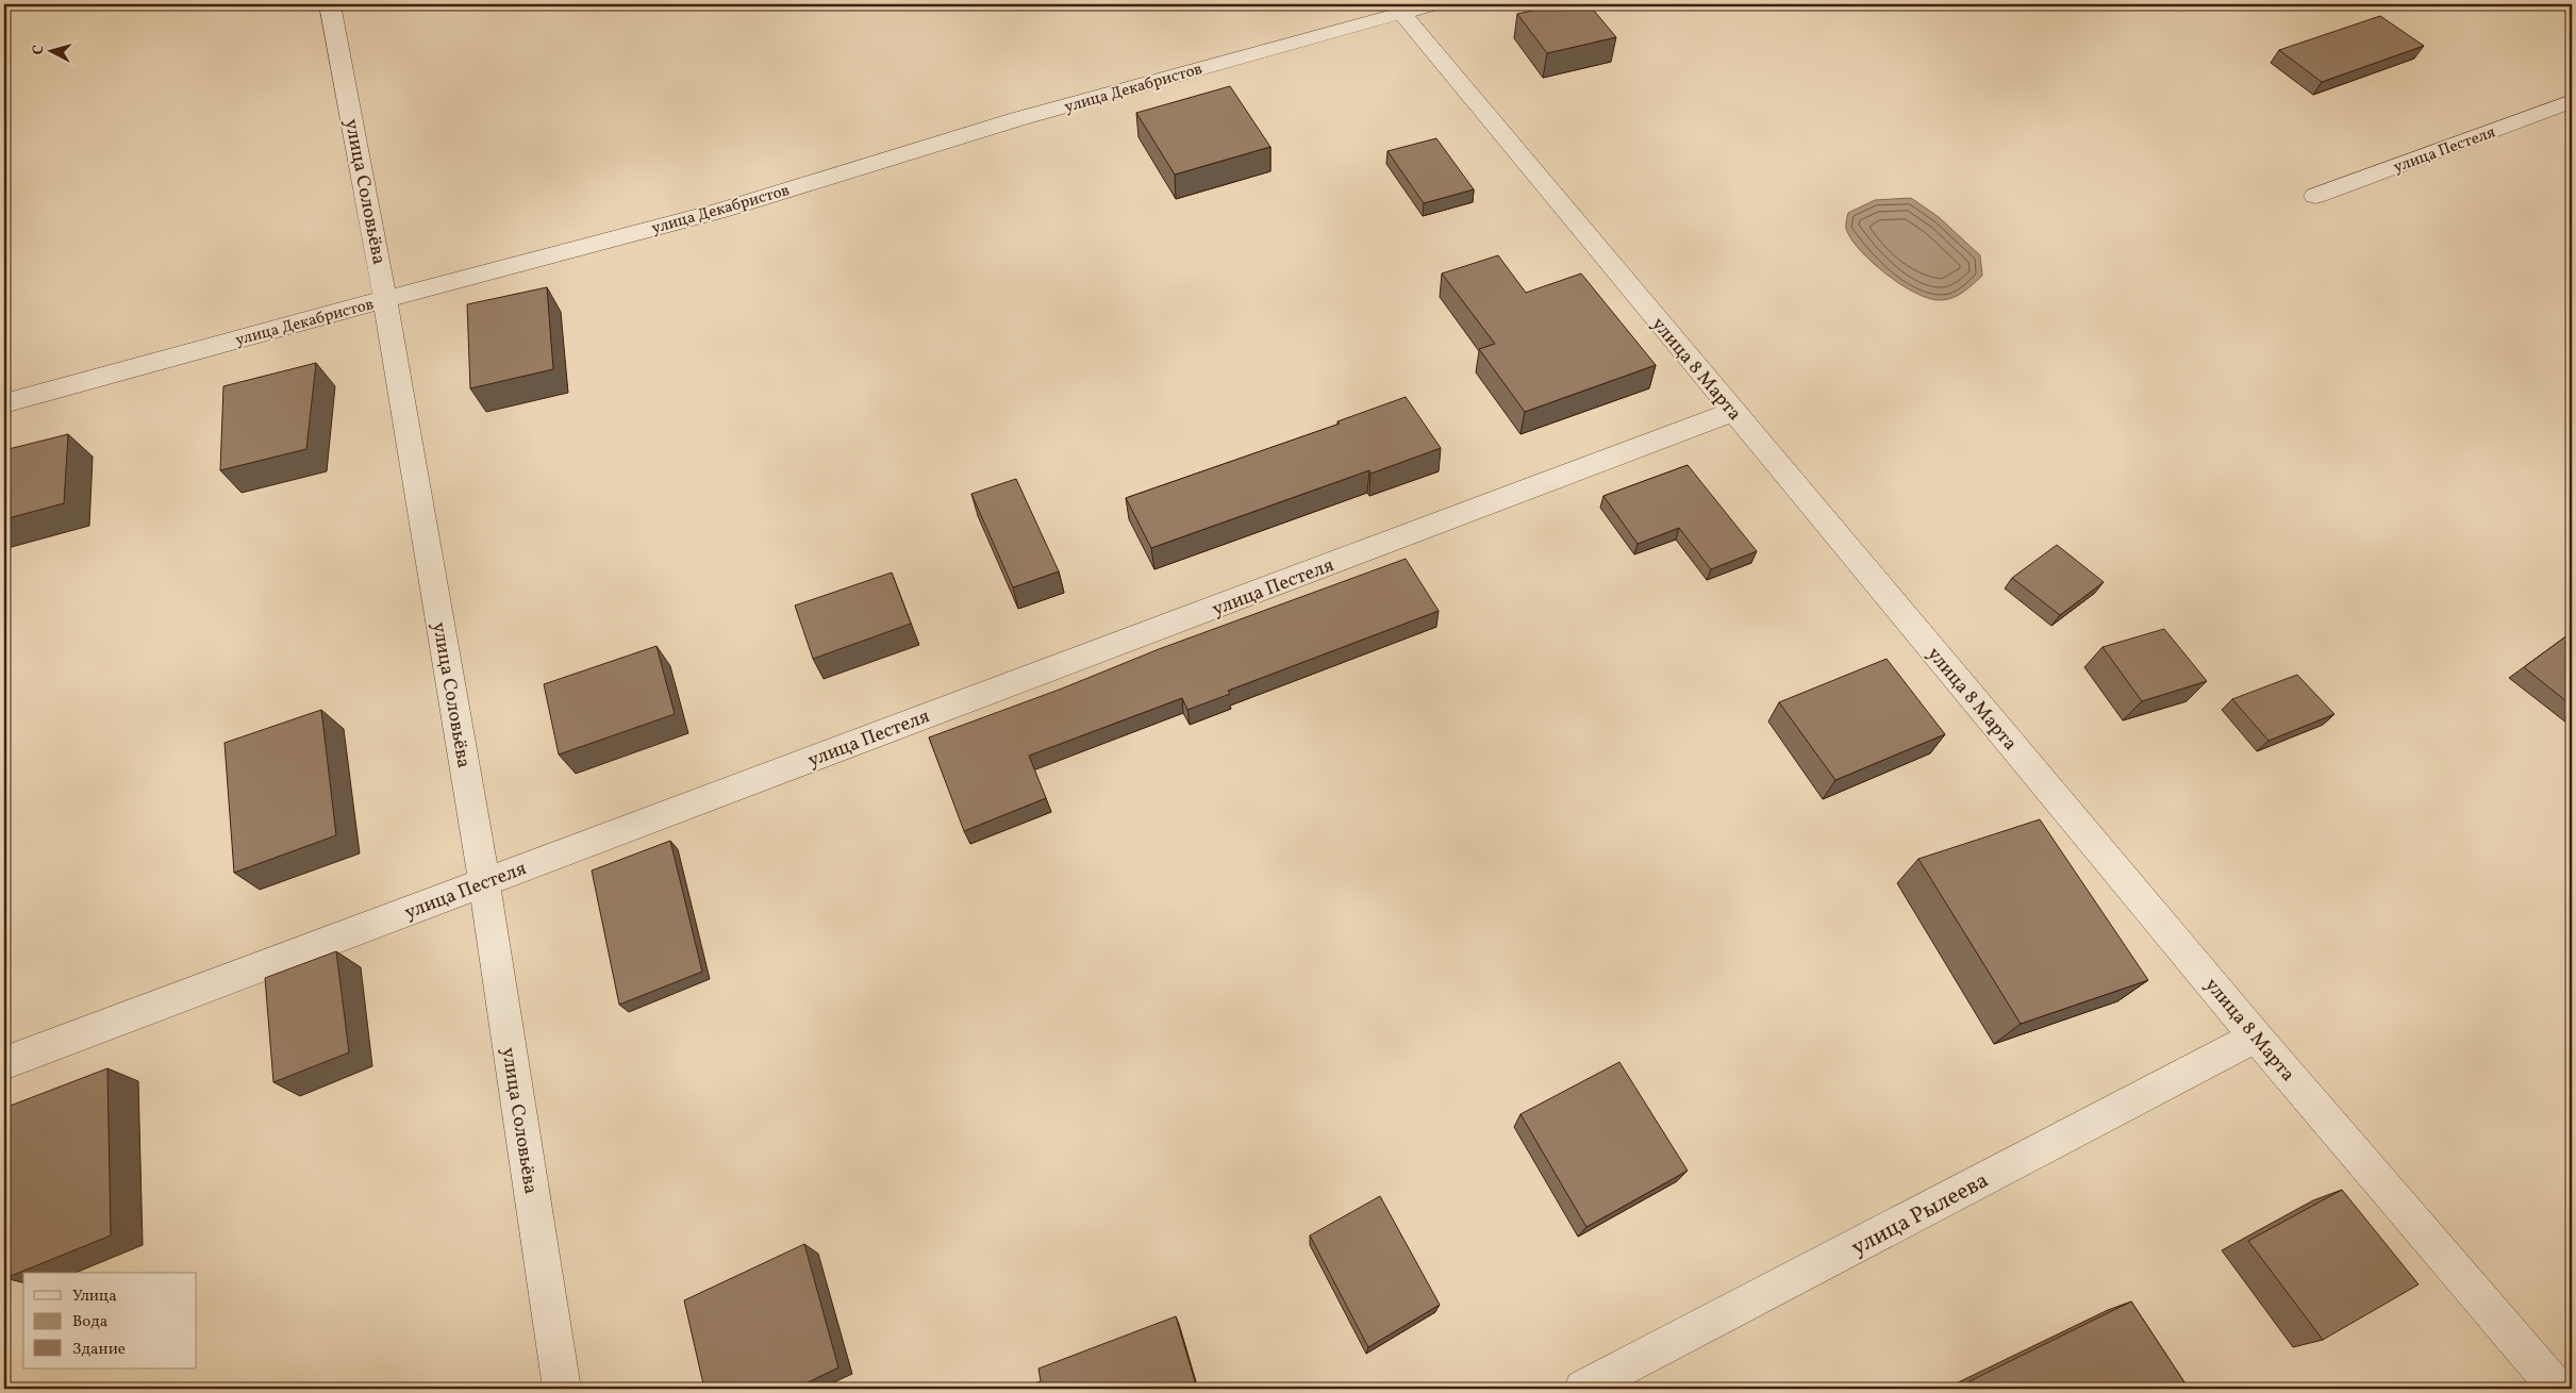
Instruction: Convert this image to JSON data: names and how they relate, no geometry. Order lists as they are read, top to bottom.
{
  "streets": {
    "street": [
      "улица Декабристов",
      "улица Пестеля",
      "улица Соловьёва",
      "улица 8 Марта",
      "улица Рылеева"
    ]
  },
  "crossings": [
    ["улица Декабристов", "улица Соловьёва"],
    ["улица Декабристов", "улица 8 Марта"],
    ["улица Пестеля", "улица Соловьёва"],
    ["улица Пестеля", "улица 8 Марта"],
    ["улица 8 Марта", "улица Рылеева"]
  ],
  "legend": ["Улица", "Вода", "Здание"],
  "north": "left"
}
